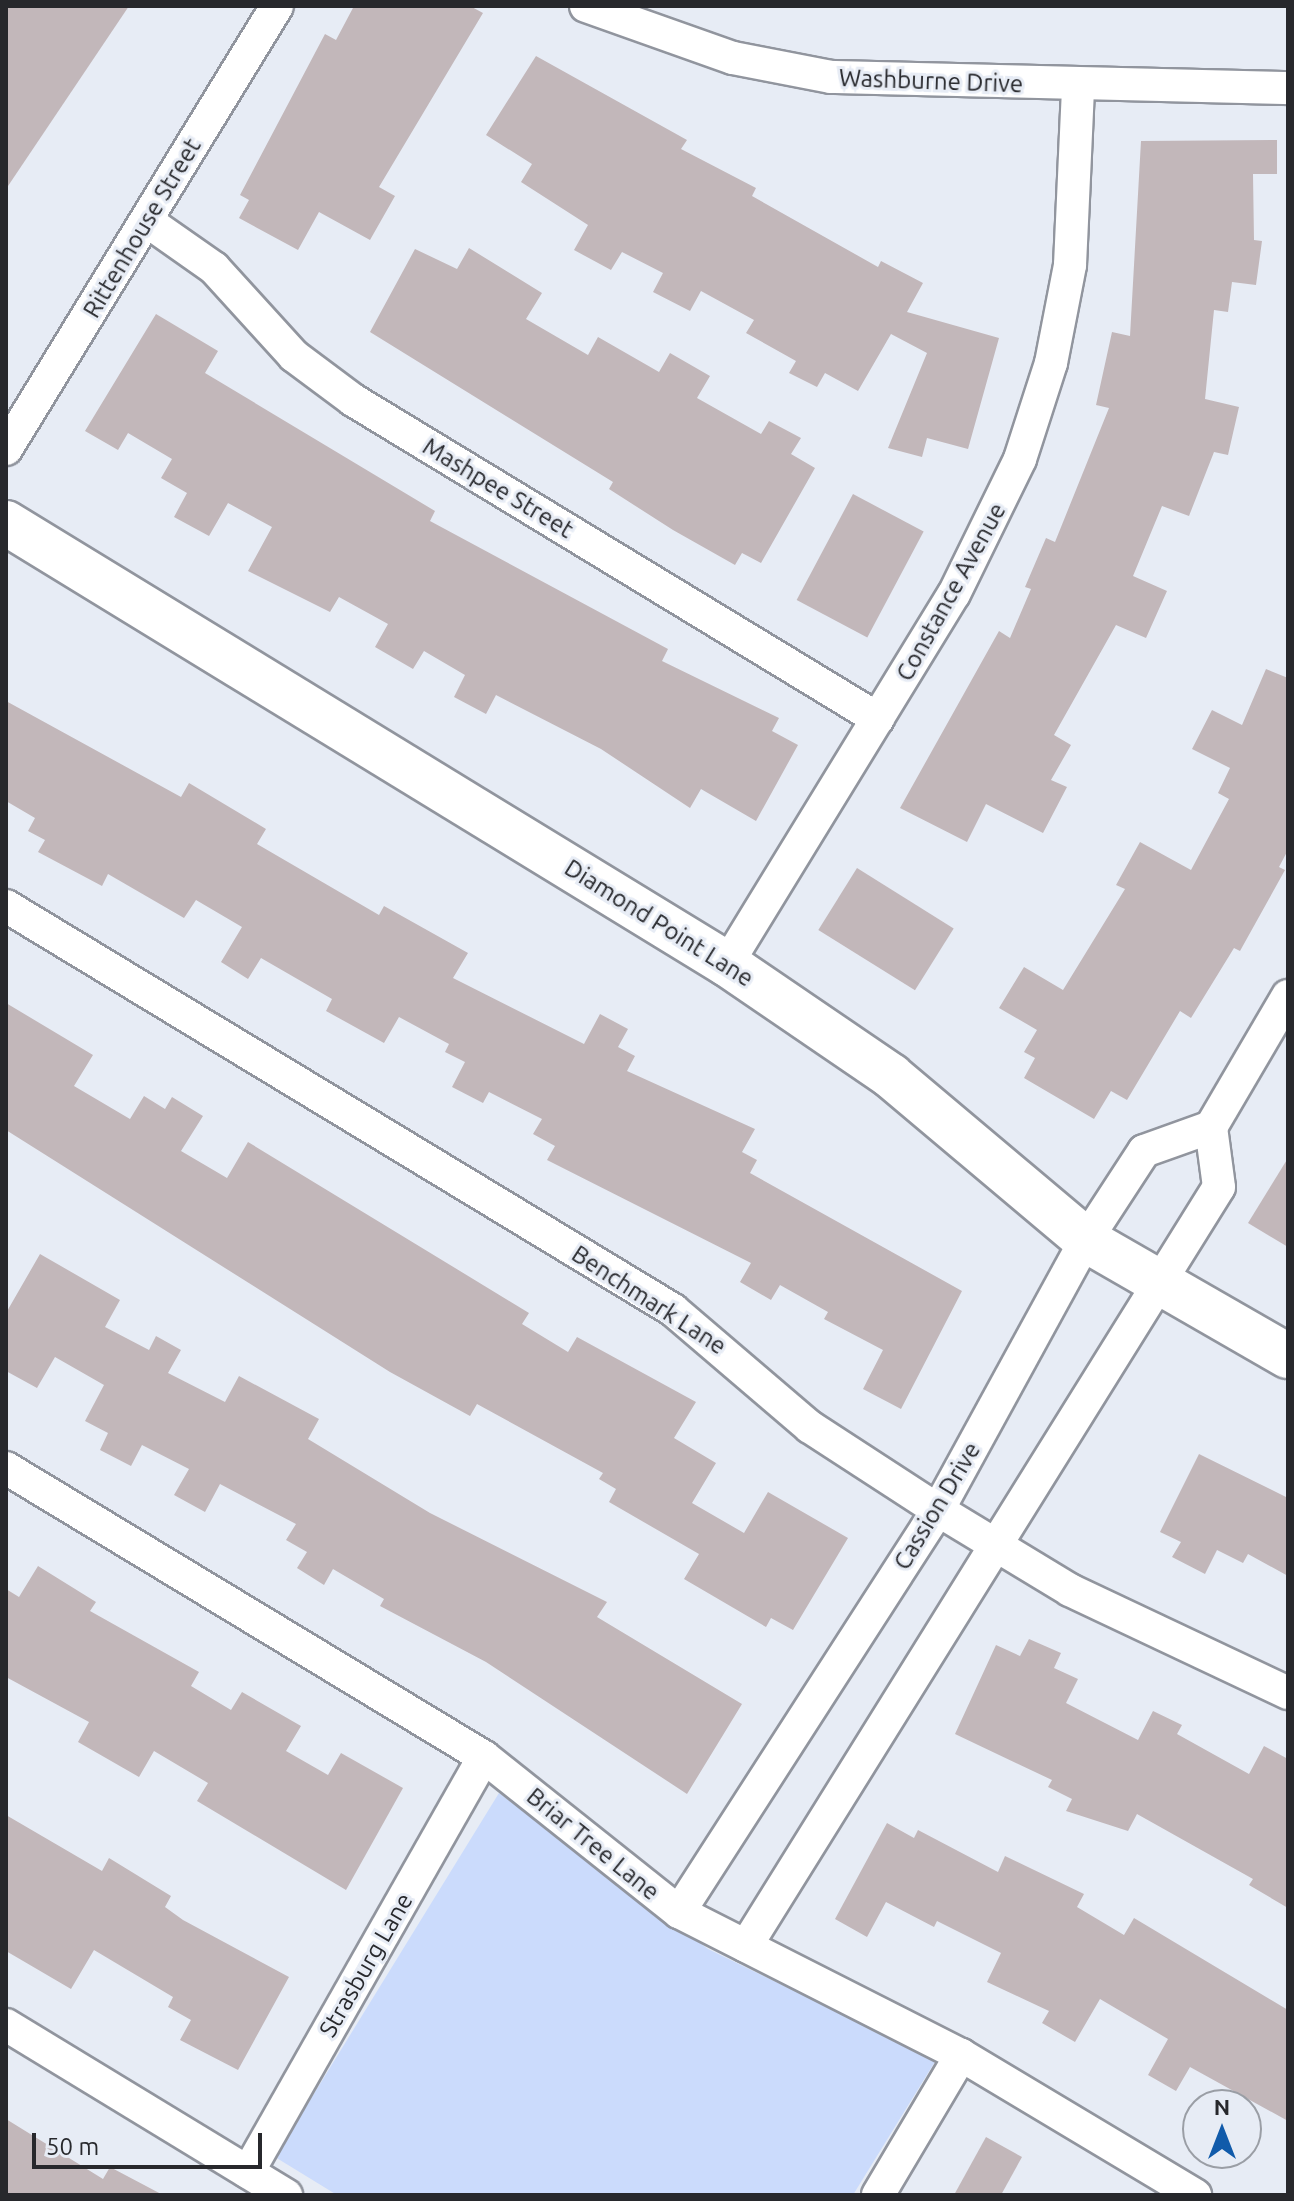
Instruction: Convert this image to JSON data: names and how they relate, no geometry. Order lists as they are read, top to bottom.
{
  "streets": {
    "street": [
      "Washburne Drive",
      "Rittenhouse Street",
      "Mashpee Street",
      "Constance Avenue",
      "Diamond Point Lane",
      "Benchmark Lane",
      "Cassion Drive",
      "Briar Tree Lane",
      "Strasburg Lane"
    ]
  },
  "crossings": [
    ["Washburne Drive", "Constance Avenue"],
    ["Rittenhouse Street", "Mashpee Street"],
    ["Mashpee Street", "Constance Avenue"],
    ["Constance Avenue", "Diamond Point Lane"],
    ["Diamond Point Lane", "Cassion Drive"],
    ["Benchmark Lane", "Cassion Drive"],
    ["Cassion Drive", "Briar Tree Lane"],
    ["Briar Tree Lane", "Strasburg Lane"]
  ],
  "scale_bar": "50 m",
  "north": "top"
}
